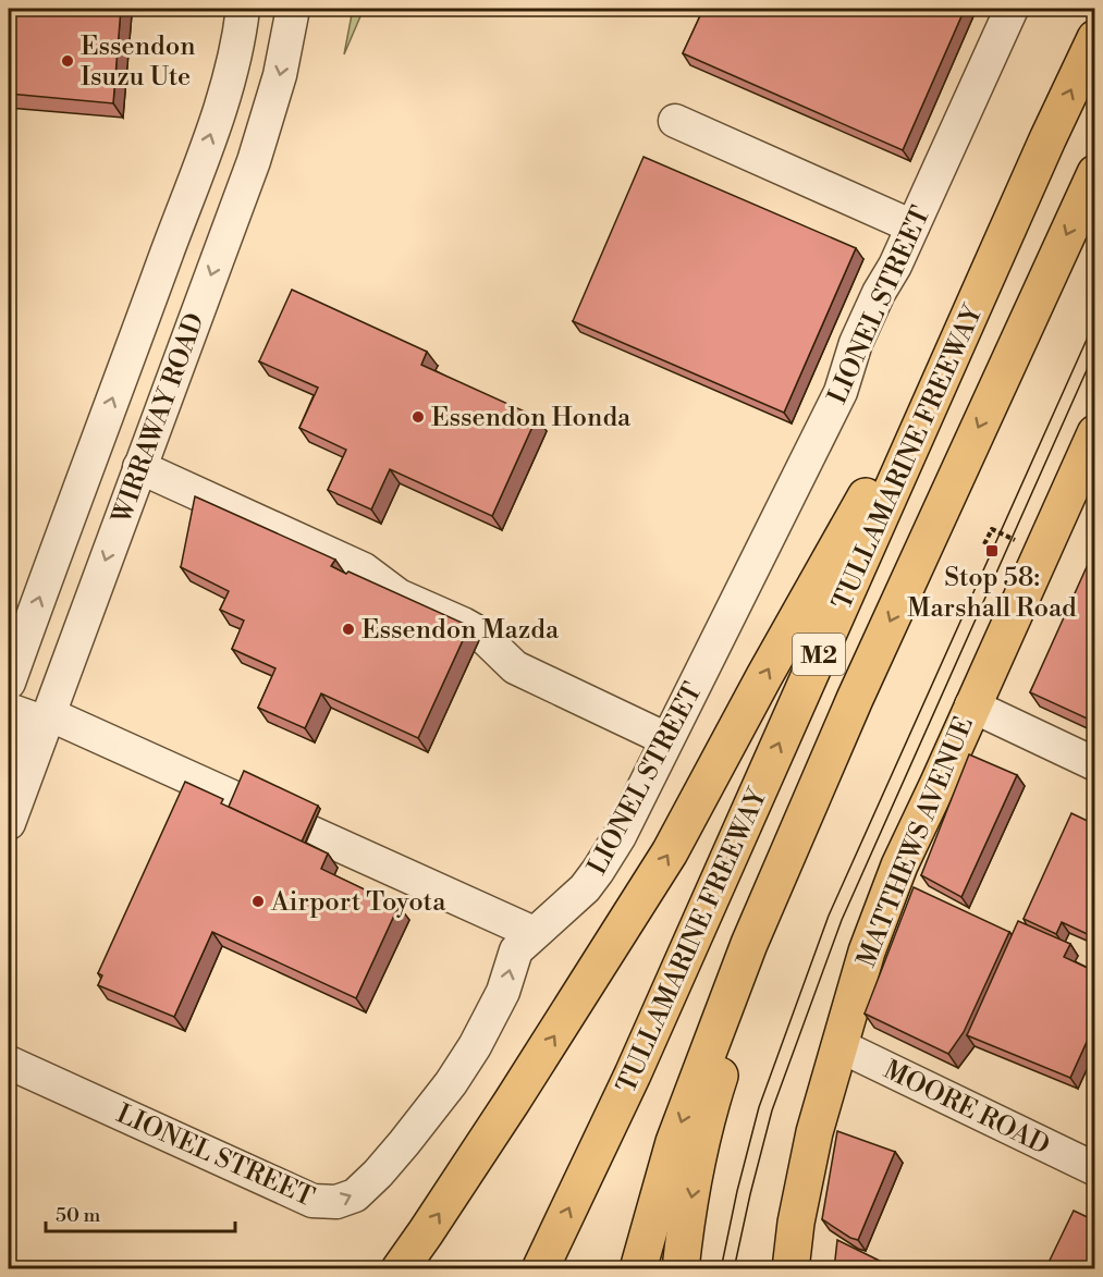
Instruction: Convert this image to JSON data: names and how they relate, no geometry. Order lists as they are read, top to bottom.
{
  "streets": {
    "main road": ["TULLAMARINE FREEWAY", "M2", "MATTHEWS AVENUE"],
    "street": ["LIONEL STREET", "WIRRAWAY ROAD", "MOORE ROAD"]
  },
  "crossings": [
    ["MATTHEWS AVENUE", "MOORE ROAD"]
  ],
  "places": {
    "other": [
      "Essendon Isuzu Ute",
      "Essendon Honda",
      "Essendon Mazda",
      "Airport Toyota"
    ],
    "transit": ["Stop 58: Marshall Road"]
  },
  "scale_bar": "50 m"
}
